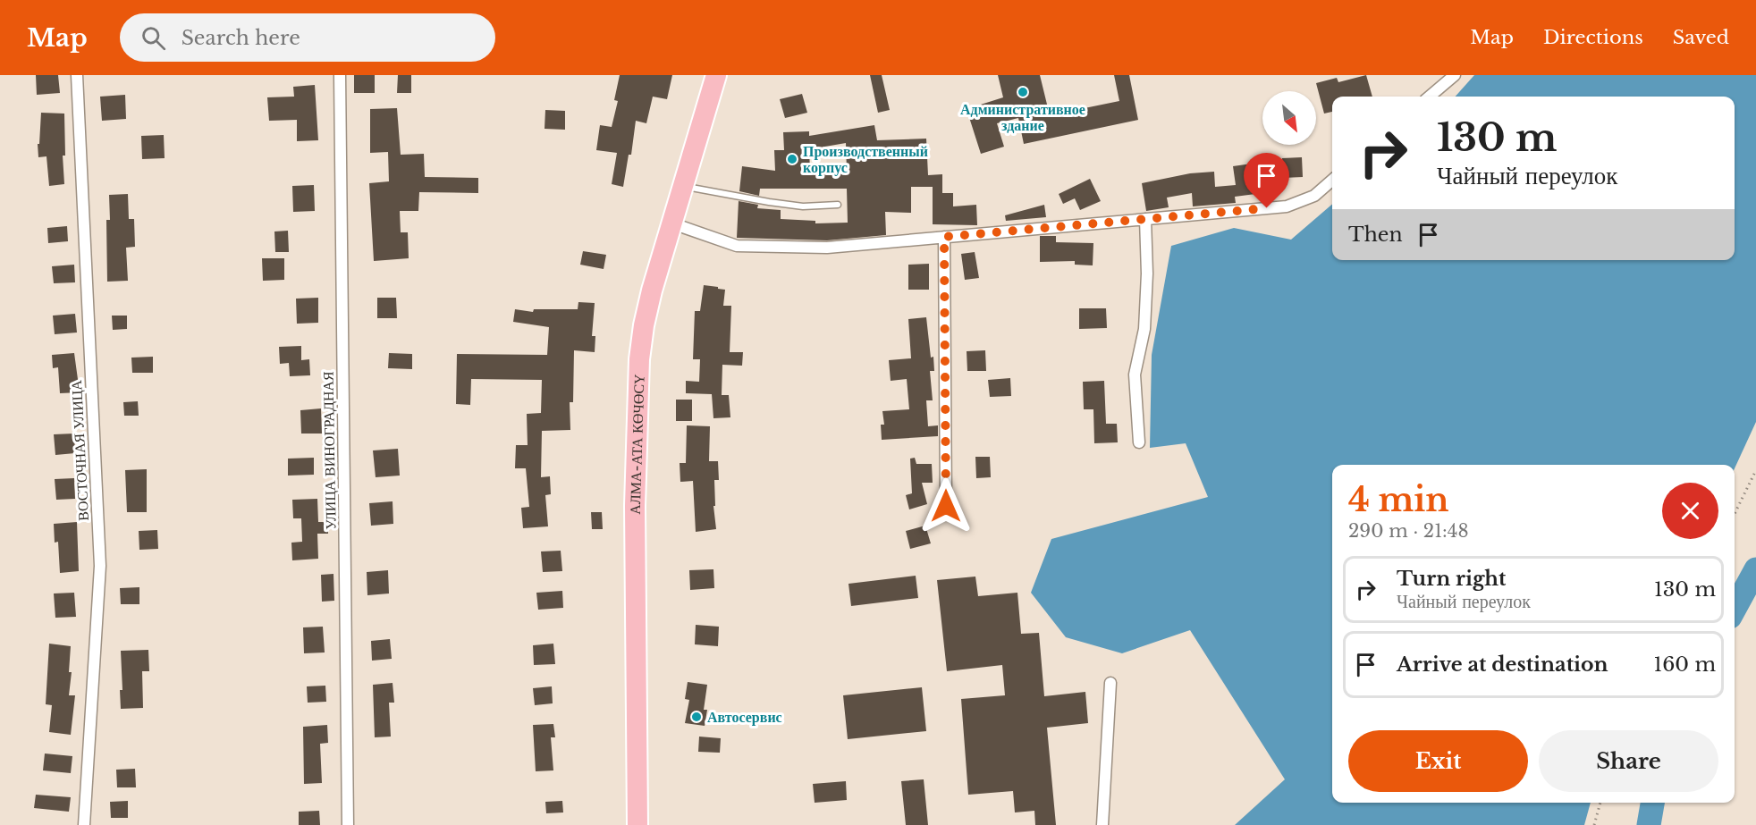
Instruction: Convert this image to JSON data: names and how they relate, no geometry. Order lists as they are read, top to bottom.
{
  "streets": {
    "highway": ["АЛМА-АТА КӨЧӨСҮ"],
    "street": ["ВОСТОЧНАЯ УЛИЦА", "УЛИЦА ВИНОГРАДНАЯ"]
  },
  "places": ["Административное здание", "Производственный корпус", "Автосервис"],
  "north": "bottom right",
  "page": {
    "header": "Map",
    "search": "Search here",
    "nav": ["Map", "Directions", "Saved"],
    "turn": ["130 m", "Чайный переулок"],
    "then": "Then",
    "heading": ["4 min", "290 m · 21:48"],
    "list": [
      {
        "name": "Turn right",
        "note": "Чайный переулок",
        "value": "130 m"
      },
      {
        "name": "Arrive at destination",
        "value": "160 m"
      }
    ],
    "buttons": ["Exit", "Share"]
  }
}
